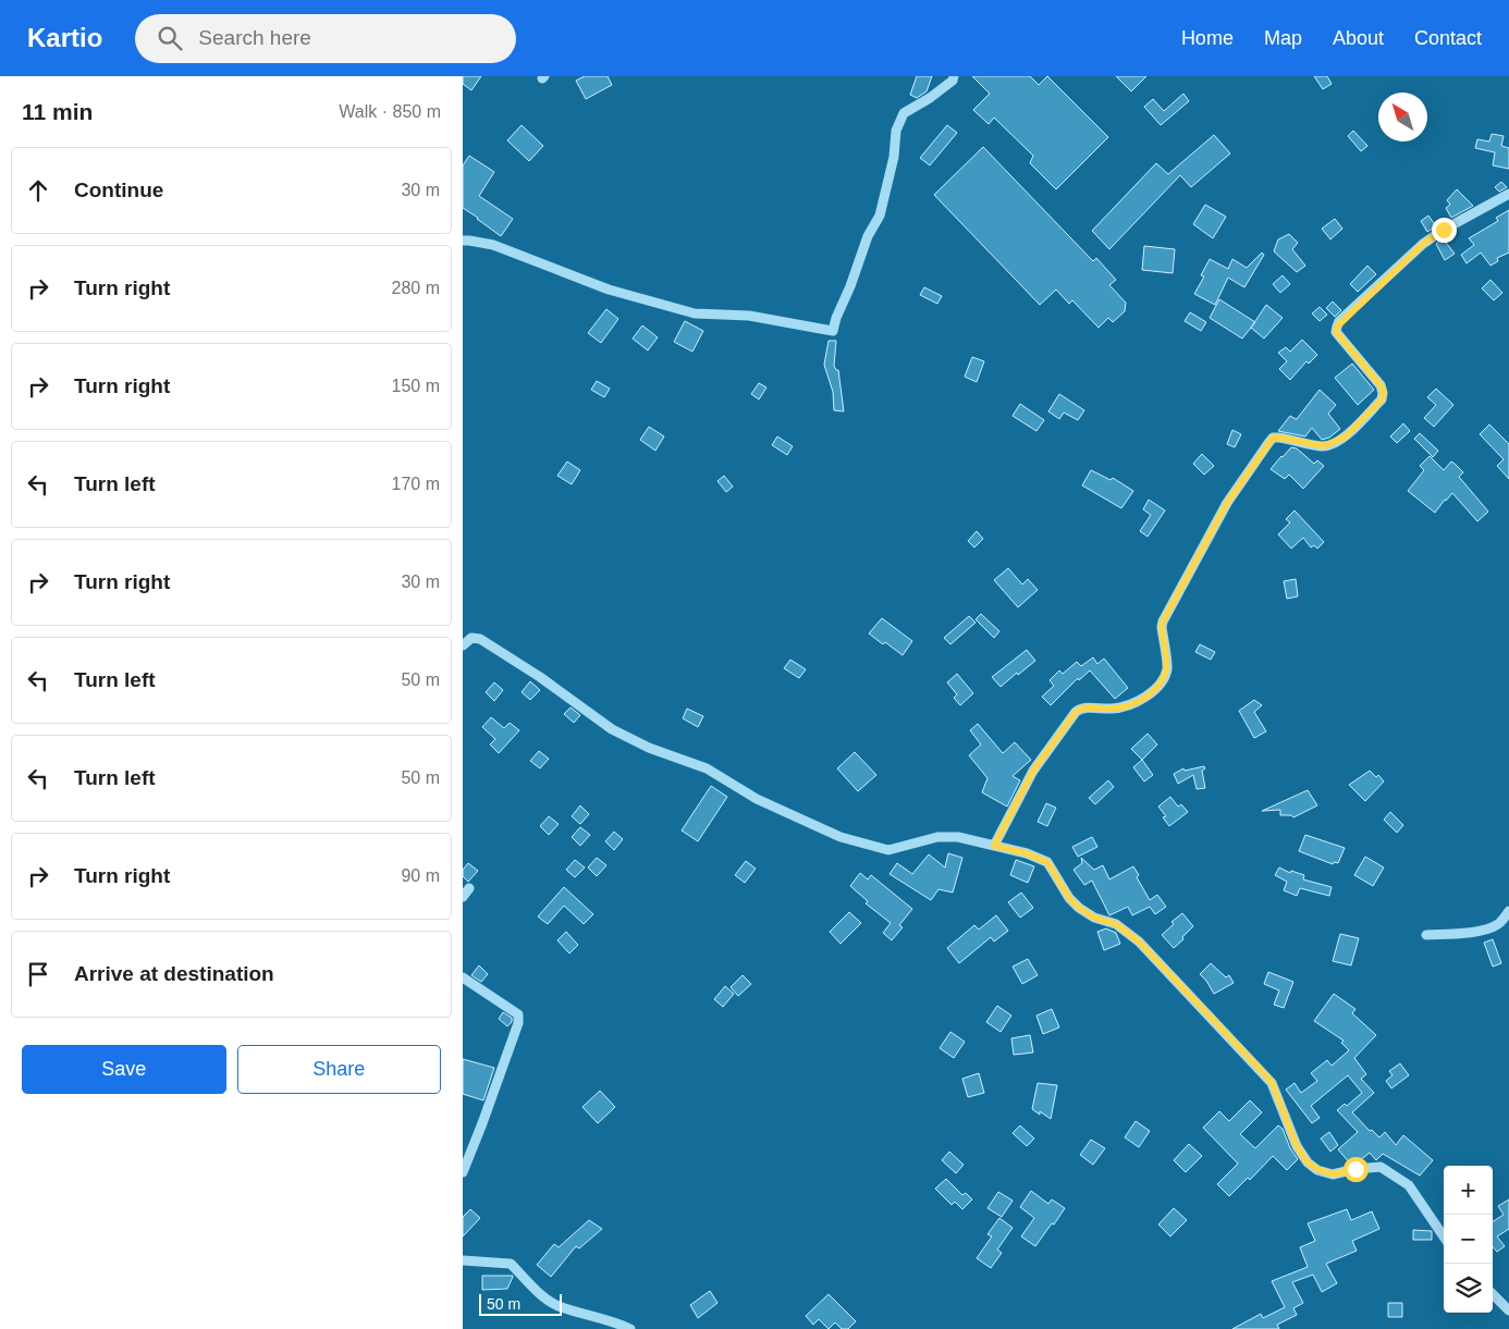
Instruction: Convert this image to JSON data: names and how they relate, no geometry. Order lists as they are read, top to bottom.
{
  "scale_bar": "50 m",
  "north": "top left",
  "page": {
    "header": "Kartio",
    "search": "Search here",
    "nav": [
      "Home",
      "Map",
      "About",
      "Contact"
    ],
    "heading": ["11 min", "Walk · 850 m"],
    "list": [
      ["Continue", "30 m"],
      ["Turn right", "280 m"],
      ["Turn right", "150 m"],
      ["Turn left", "170 m"],
      ["Turn right", "30 m"],
      ["Turn left", "50 m"],
      ["Turn left", "50 m"],
      ["Turn right", "90 m"],
      "Arrive at destination"
    ],
    "buttons": ["Save", "Share"],
    "map_buttons": ["+", "−"],
    "scale": "50 m"
  }
}
